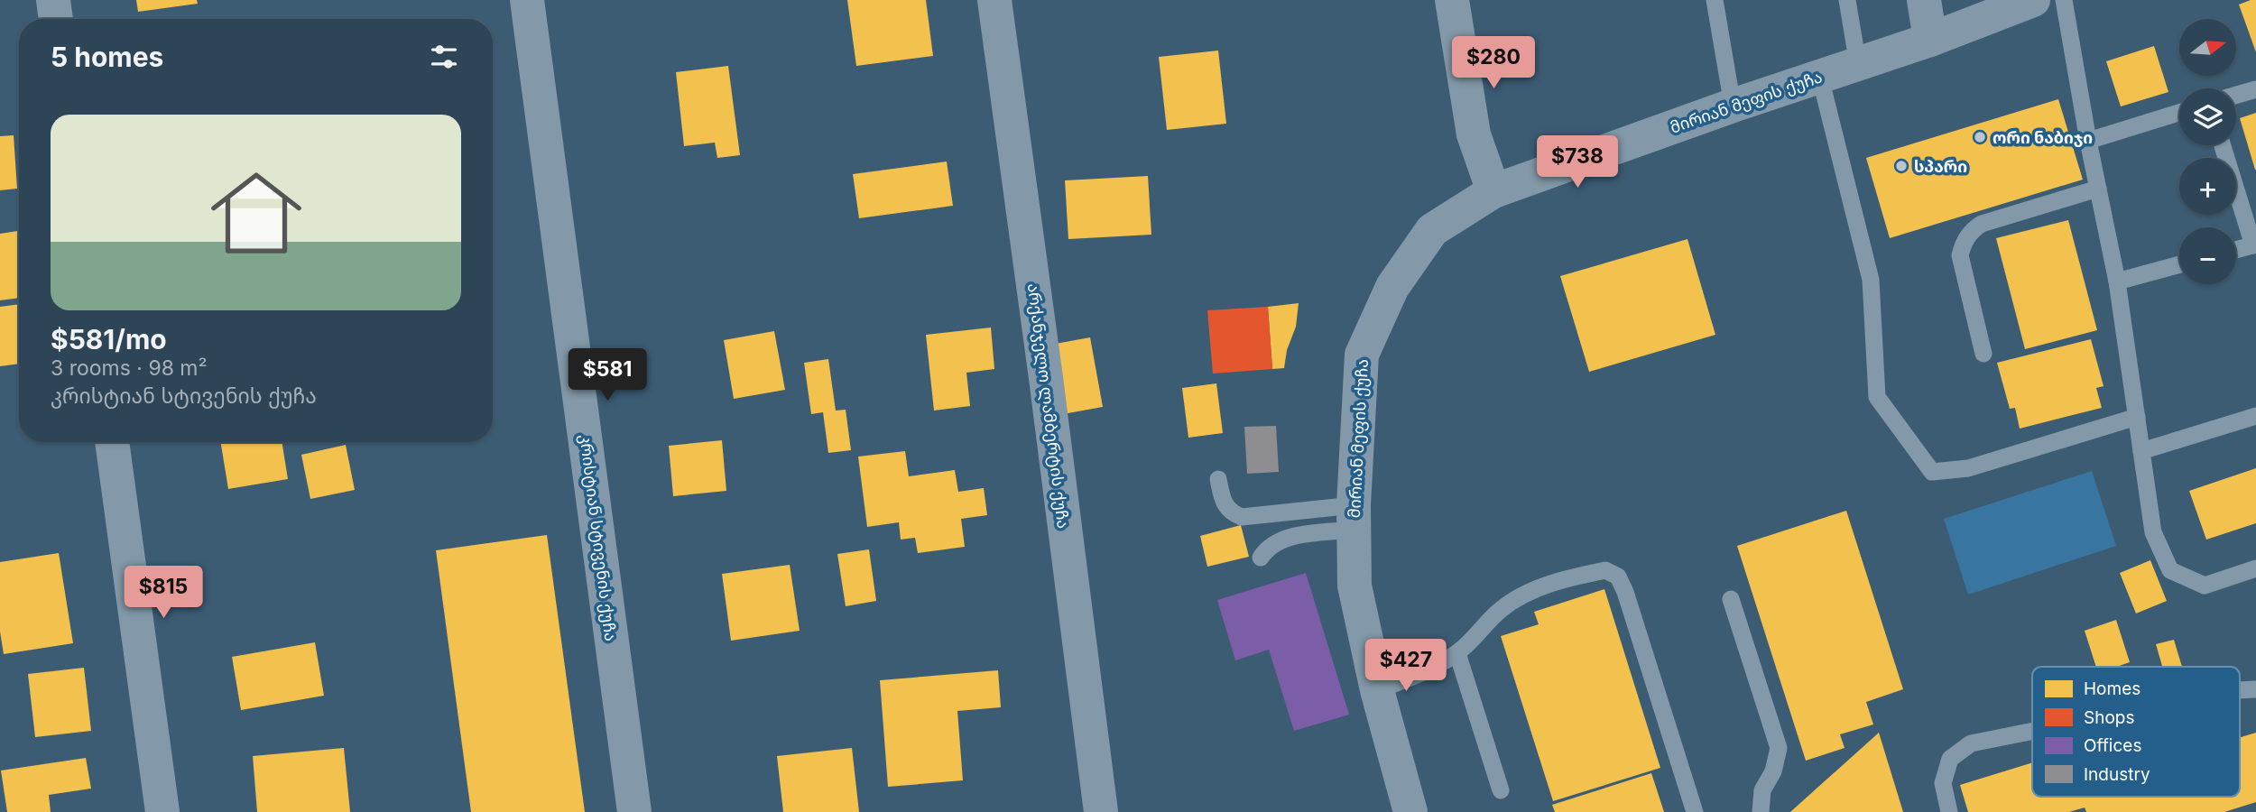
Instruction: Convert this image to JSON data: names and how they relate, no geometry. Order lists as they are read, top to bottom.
{
  "streets": {
    "street": ["მირიან მეფის ქუჩა", "არქანჯელო ლამბერტის ქუჩა", "კრისტიან სტივენის ქუჩა"]
  },
  "places": ["ორი ნაბიჯი", "სპარი"],
  "legend": [
    "Homes",
    "Shops",
    "Offices",
    "Industry"
  ],
  "north": "right",
  "page": {
    "map_buttons": ["+", "−"],
    "heading": "5 homes",
    "price": [
      "$280",
      "$738",
      "$581",
      "$815",
      "$427"
    ],
    "list": [
      {
        "name": "$581/mo",
        "note": "3 rooms · 98 m² · კრისტიან სტივენის ქუჩა"
      }
    ]
  }
}
